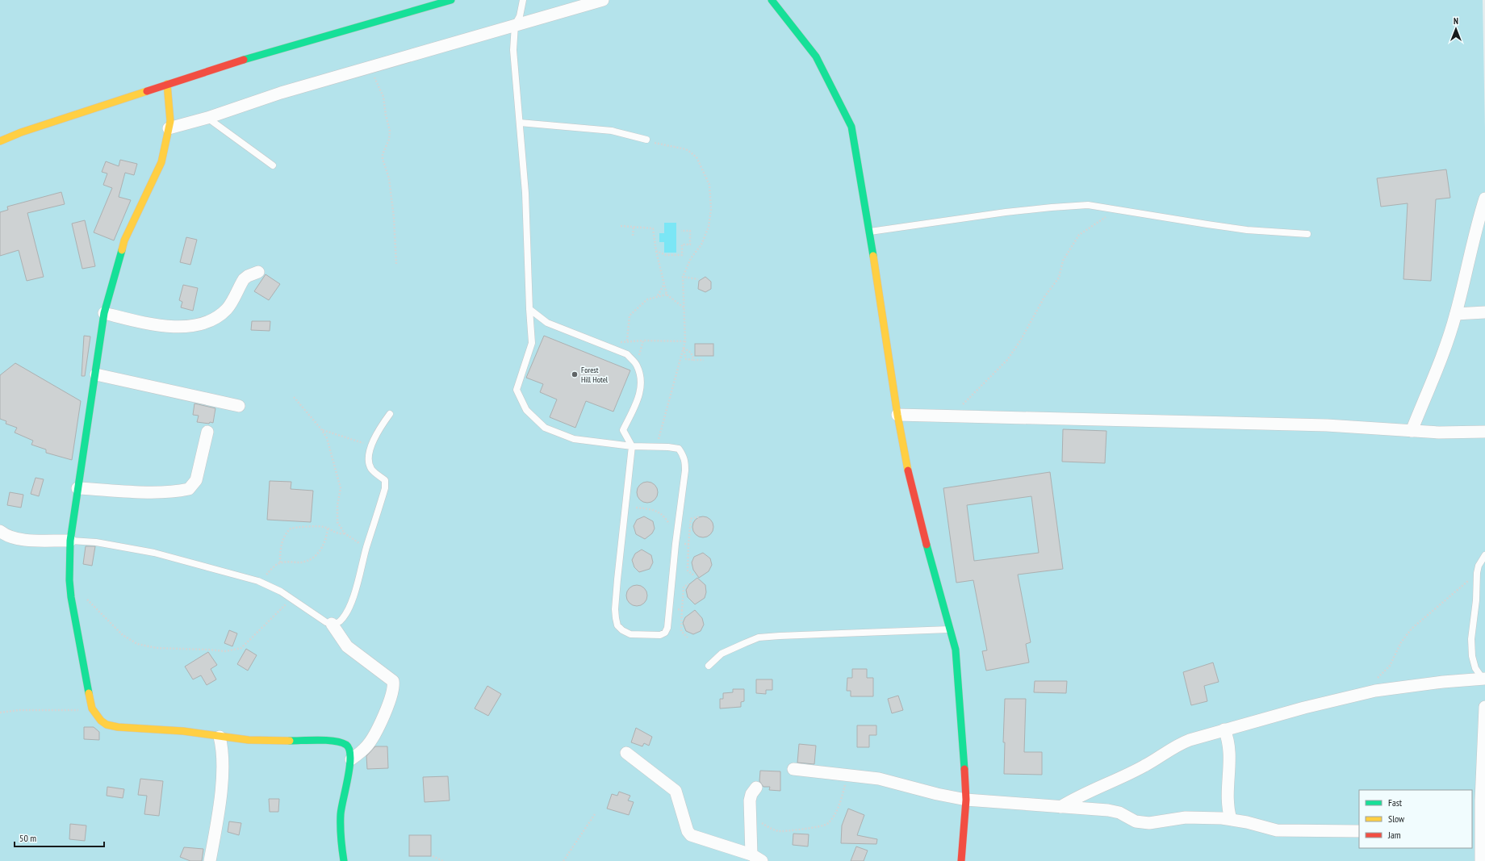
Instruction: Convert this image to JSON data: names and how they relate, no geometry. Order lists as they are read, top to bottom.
{
  "places": ["Forest Hill Hotel"],
  "legend": ["Fast", "Slow", "Jam"],
  "scale_bar": "50 m",
  "north": "top"
}
